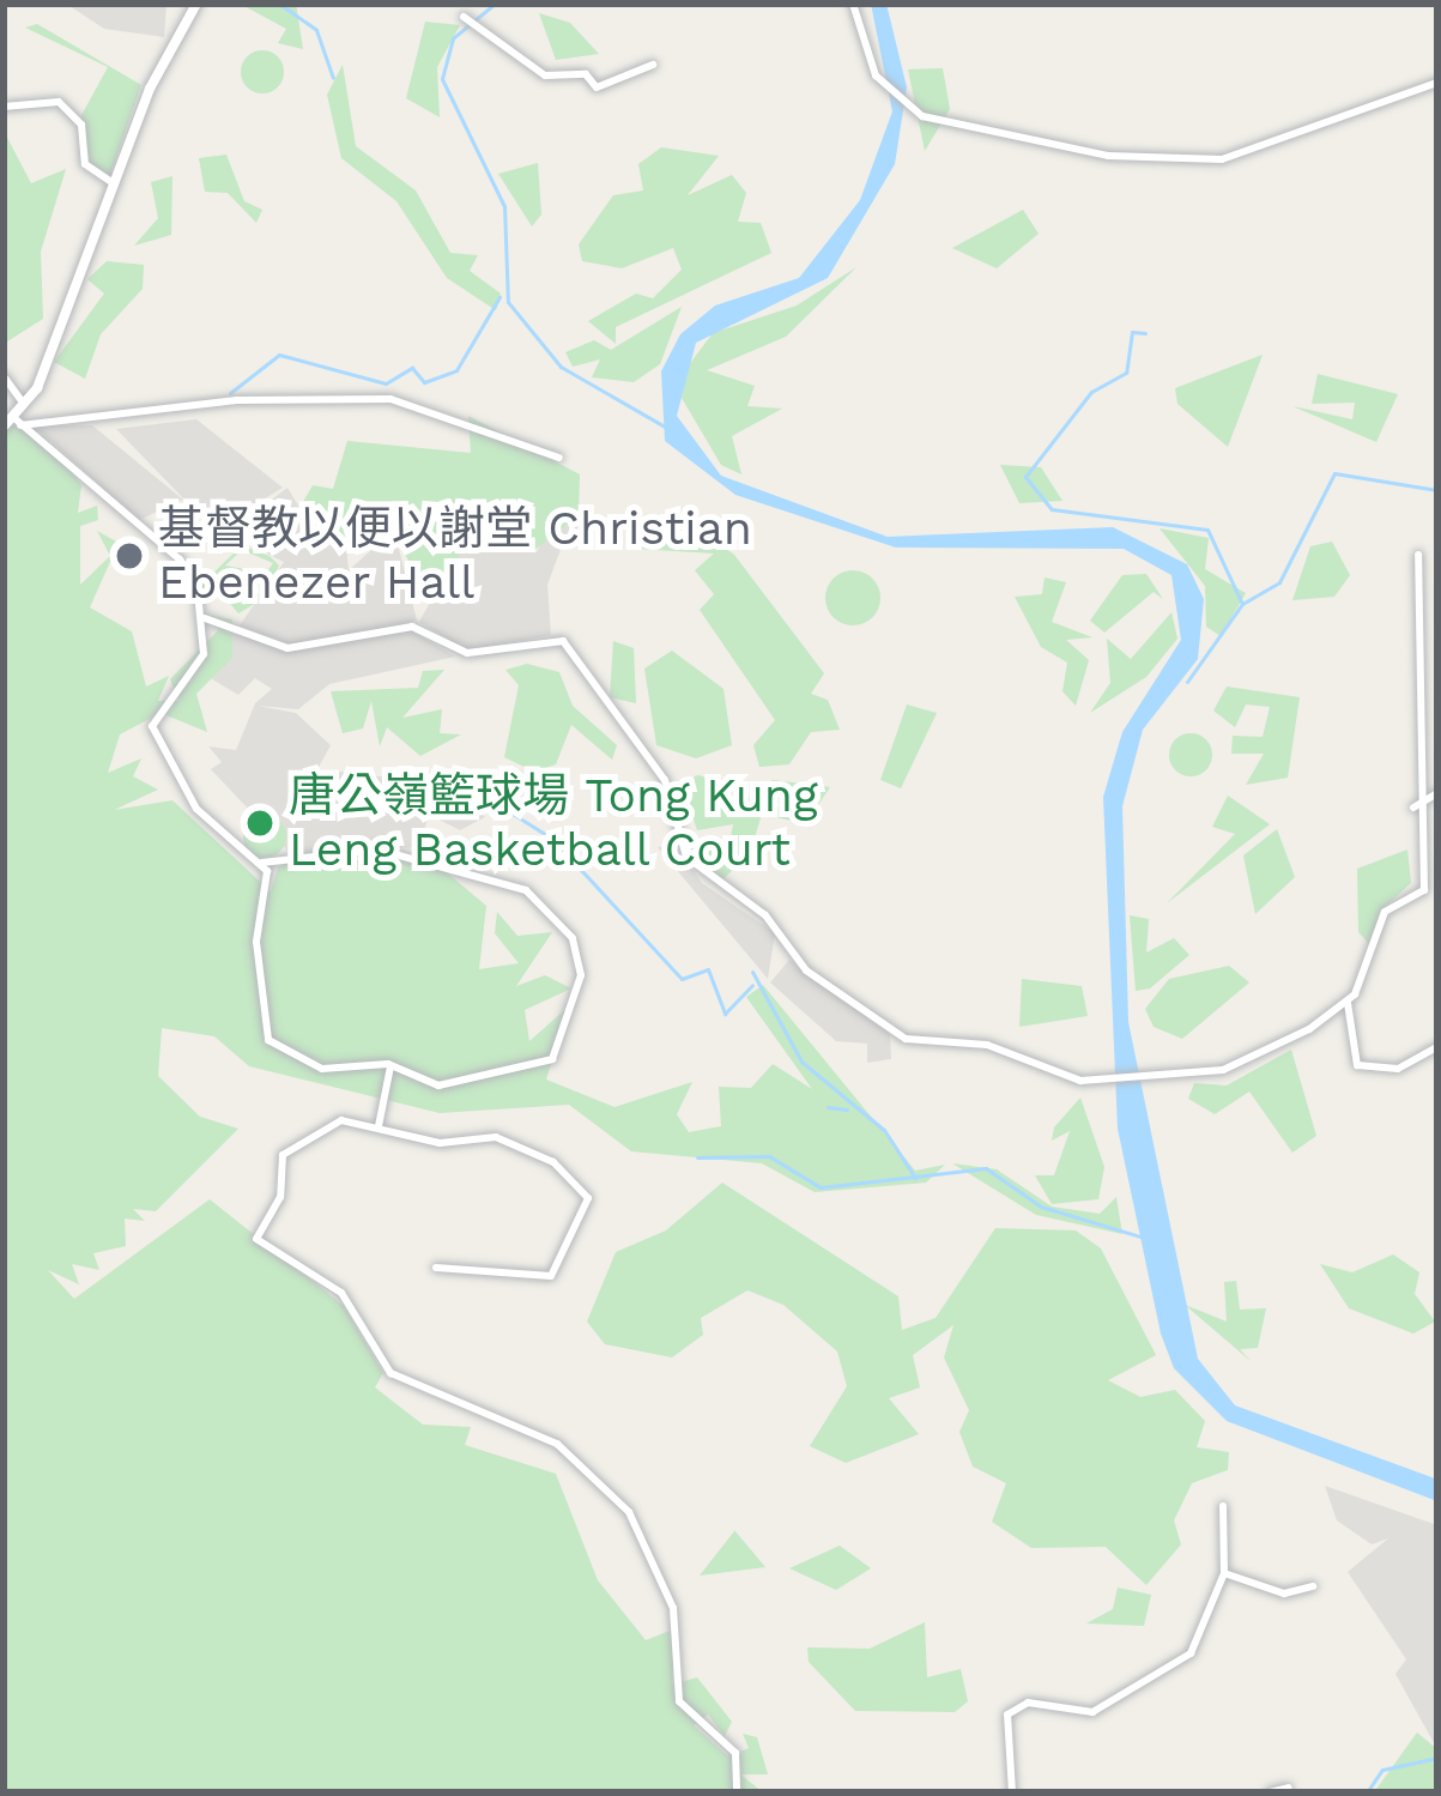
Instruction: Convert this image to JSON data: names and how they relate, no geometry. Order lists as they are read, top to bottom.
{
  "places": ["基督教以便以謝堂 Christian Ebenezer Hall", "唐公嶺籃球場 Tong Kung Leng Basketball Court"]
}
